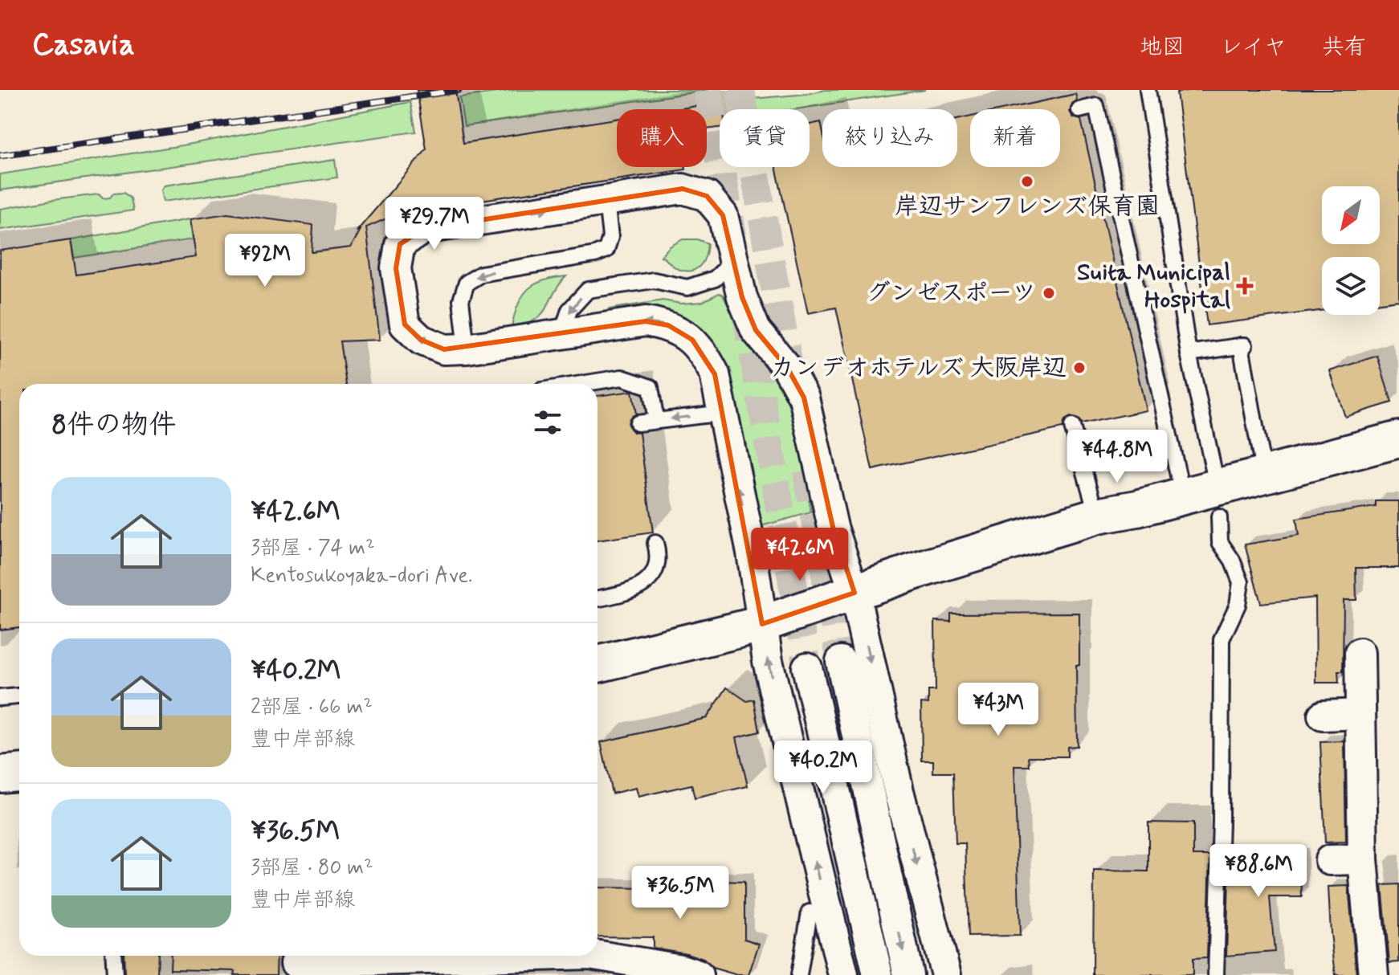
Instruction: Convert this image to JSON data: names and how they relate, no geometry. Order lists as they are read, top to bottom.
{
  "places": {
    "other": ["岸辺サンフレンズ保育園", "グンゼスポーツ", "カンデオホテルズ 大阪岸辺"],
    "health": ["Suita Municipal Hospital"]
  },
  "north": "bottom left",
  "page": {
    "header": "Casavia",
    "nav": ["地図", "レイヤ", "共有"],
    "chip": [
      "購入",
      "賃貸",
      "絞り込み",
      "新着"
    ],
    "price": [
      "¥29.7M",
      "¥92M",
      "¥44.8M",
      "¥42.6M",
      "¥43M",
      "¥40.2M",
      "¥88.6M",
      "¥36.5M"
    ],
    "heading": "8件の物件",
    "list": [
      {
        "name": "¥42.6M",
        "note": "3部屋 · 74 m² · Kentosukoyaka-dori Ave."
      },
      {
        "name": "¥40.2M",
        "note": "2部屋 · 66 m² · 豊中岸部線"
      },
      {
        "name": "¥36.5M",
        "note": "3部屋 · 80 m² · 豊中岸部線"
      }
    ]
  }
}
